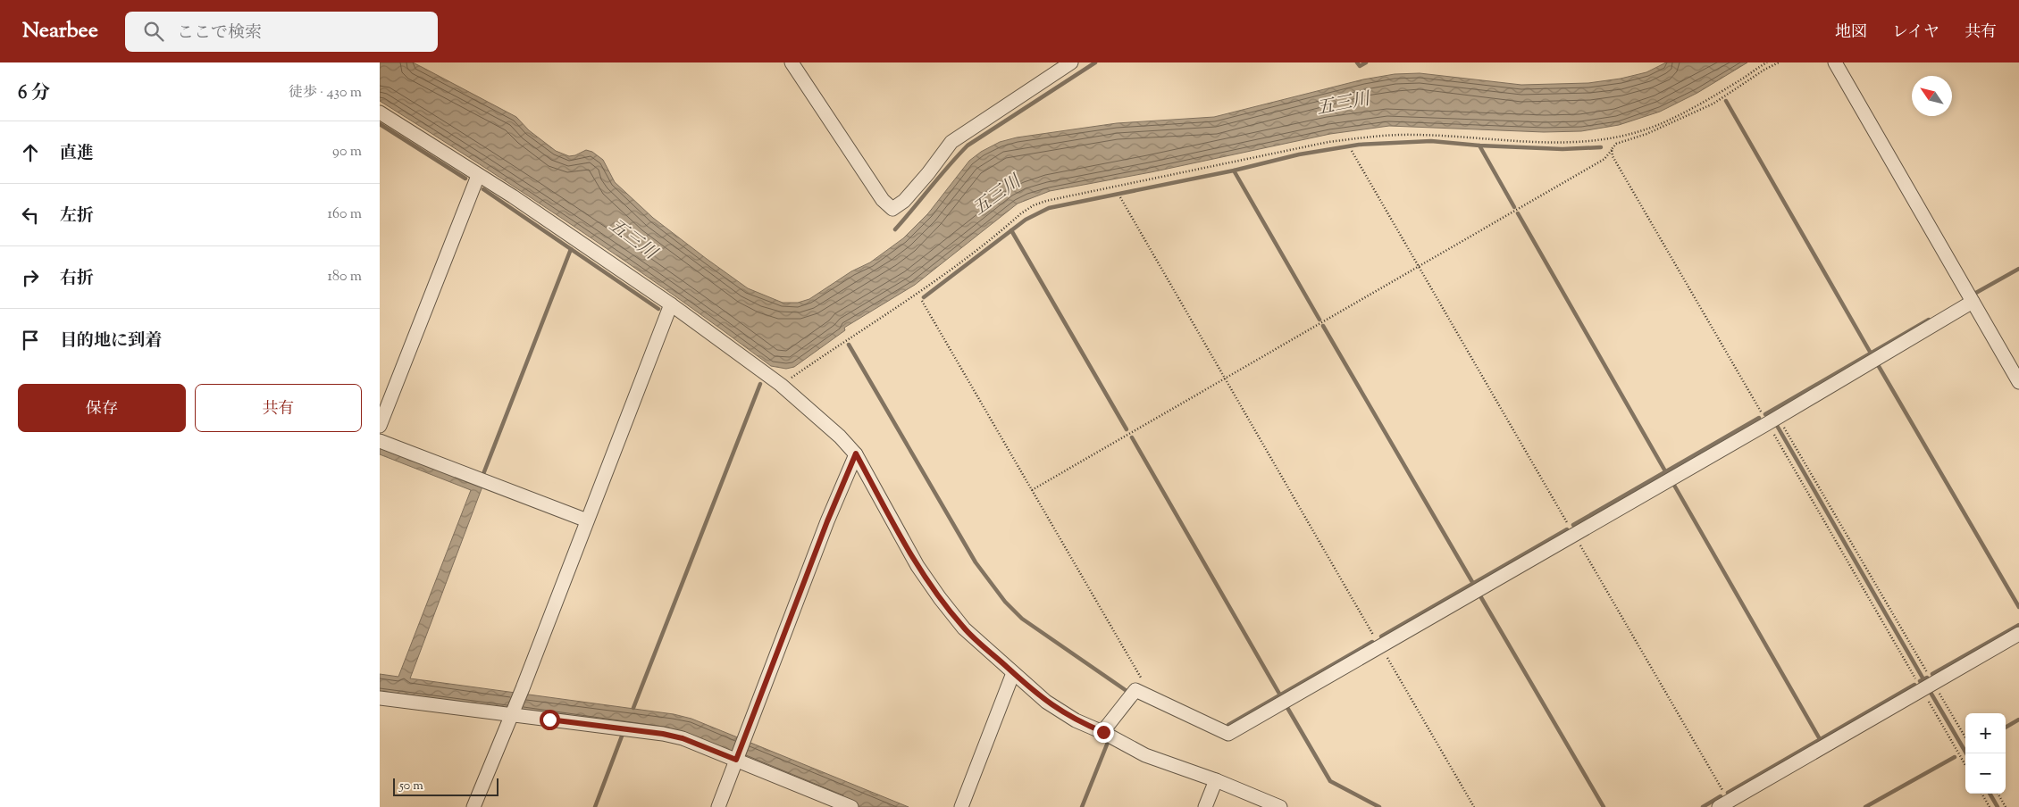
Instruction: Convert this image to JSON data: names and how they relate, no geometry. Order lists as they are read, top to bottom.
{
  "water": ["五三川"],
  "scale_bar": "50 m",
  "north": "top left",
  "page": {
    "header": "Nearbee",
    "search": "ここで検索",
    "nav": ["地図", "レイヤ", "共有"],
    "heading": ["6 分", "徒歩 · 430 m"],
    "list": [
      ["直進", "90 m"],
      ["左折", "160 m"],
      ["右折", "180 m"],
      "目的地に到着"
    ],
    "buttons": ["保存", "共有"],
    "map_buttons": ["+", "−"],
    "scale": "50 m"
  }
}
